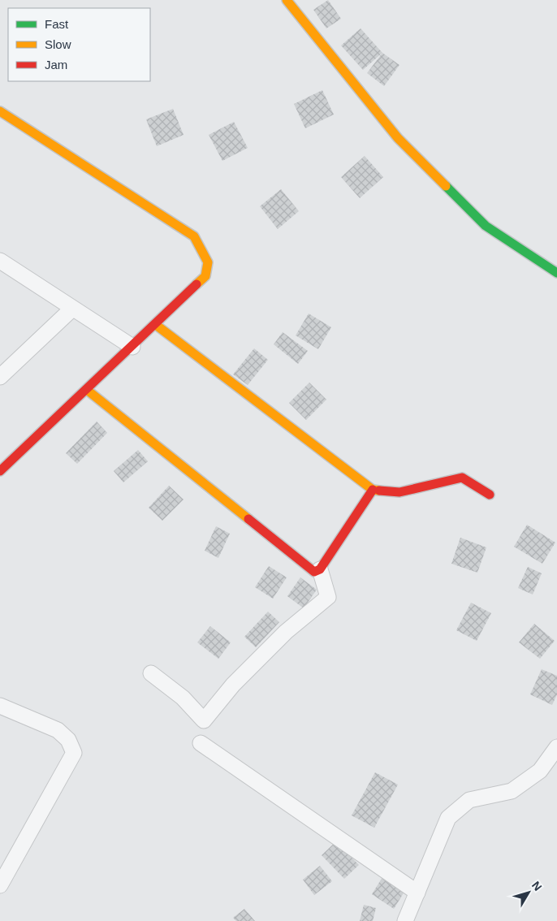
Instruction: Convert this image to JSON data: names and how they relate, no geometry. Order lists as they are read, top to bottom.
{
  "legend": ["Fast", "Slow", "Jam"],
  "north": "top right"
}
